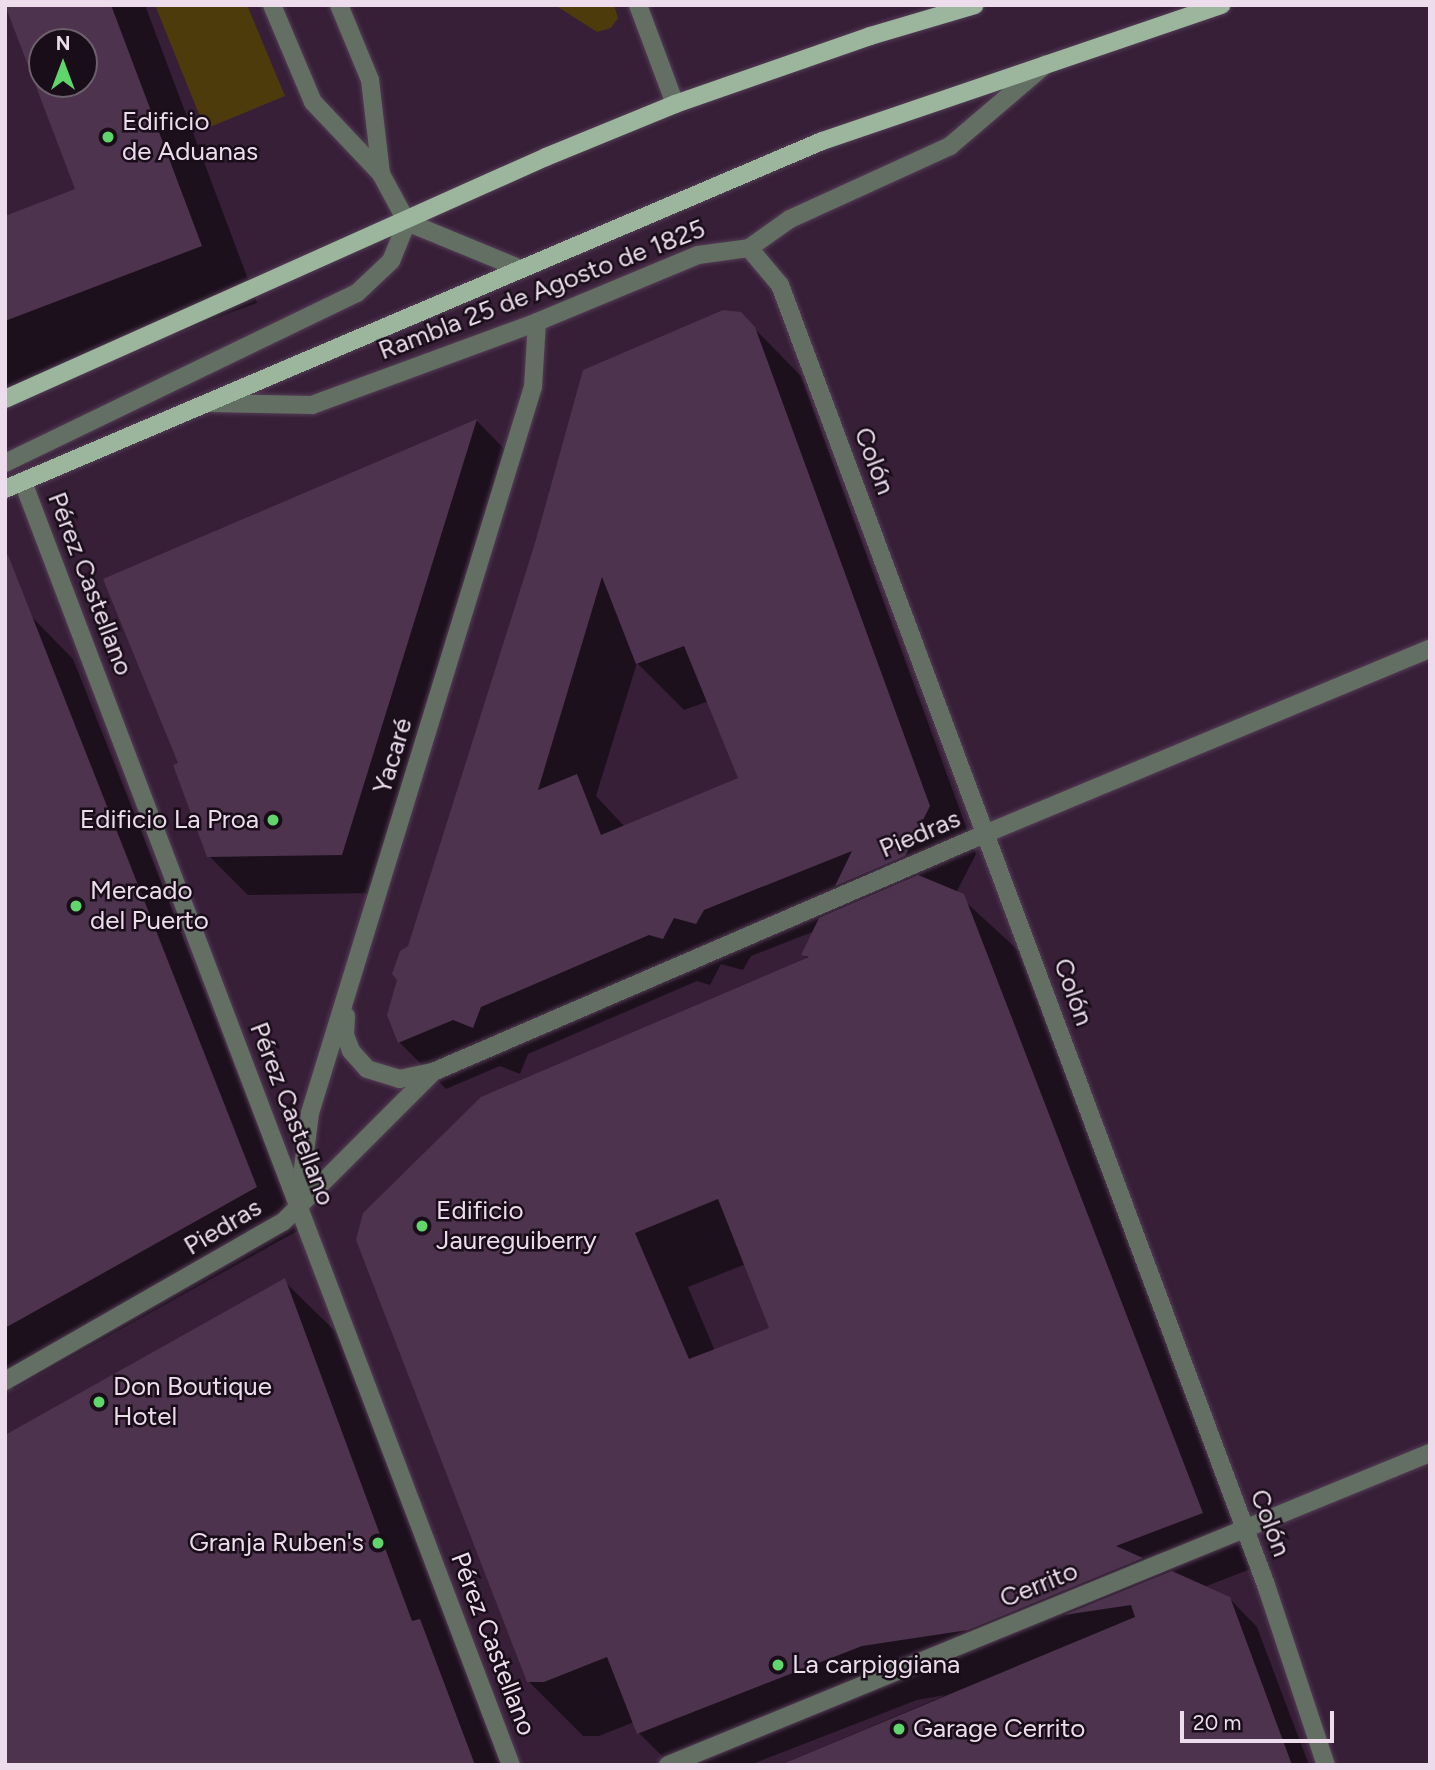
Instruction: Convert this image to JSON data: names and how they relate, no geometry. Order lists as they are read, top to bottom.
{
  "streets": {
    "main road": ["Rambla 25 de Agosto de 1825"],
    "street": [
      "Colón",
      "Pérez Castellano",
      "Yacaré",
      "Piedras",
      "Cerrito"
    ]
  },
  "crossings": [
    ["Rambla 25 de Agosto de 1825", "Colón"],
    ["Rambla 25 de Agosto de 1825", "Pérez Castellano"],
    ["Rambla 25 de Agosto de 1825", "Yacaré"],
    ["Colón", "Piedras"],
    ["Colón", "Cerrito"],
    ["Pérez Castellano", "Yacaré"],
    ["Pérez Castellano", "Piedras"],
    ["Yacaré", "Piedras"]
  ],
  "places": [
    "Edificio de Aduanas",
    "Edificio La Proa",
    "Mercado del Puerto",
    "Edificio Jaureguiberry",
    "Don Boutique Hotel",
    "Granja Ruben's",
    "La carpiggiana",
    "Garage Cerrito"
  ],
  "scale_bar": "20 m",
  "north": "top"
}
